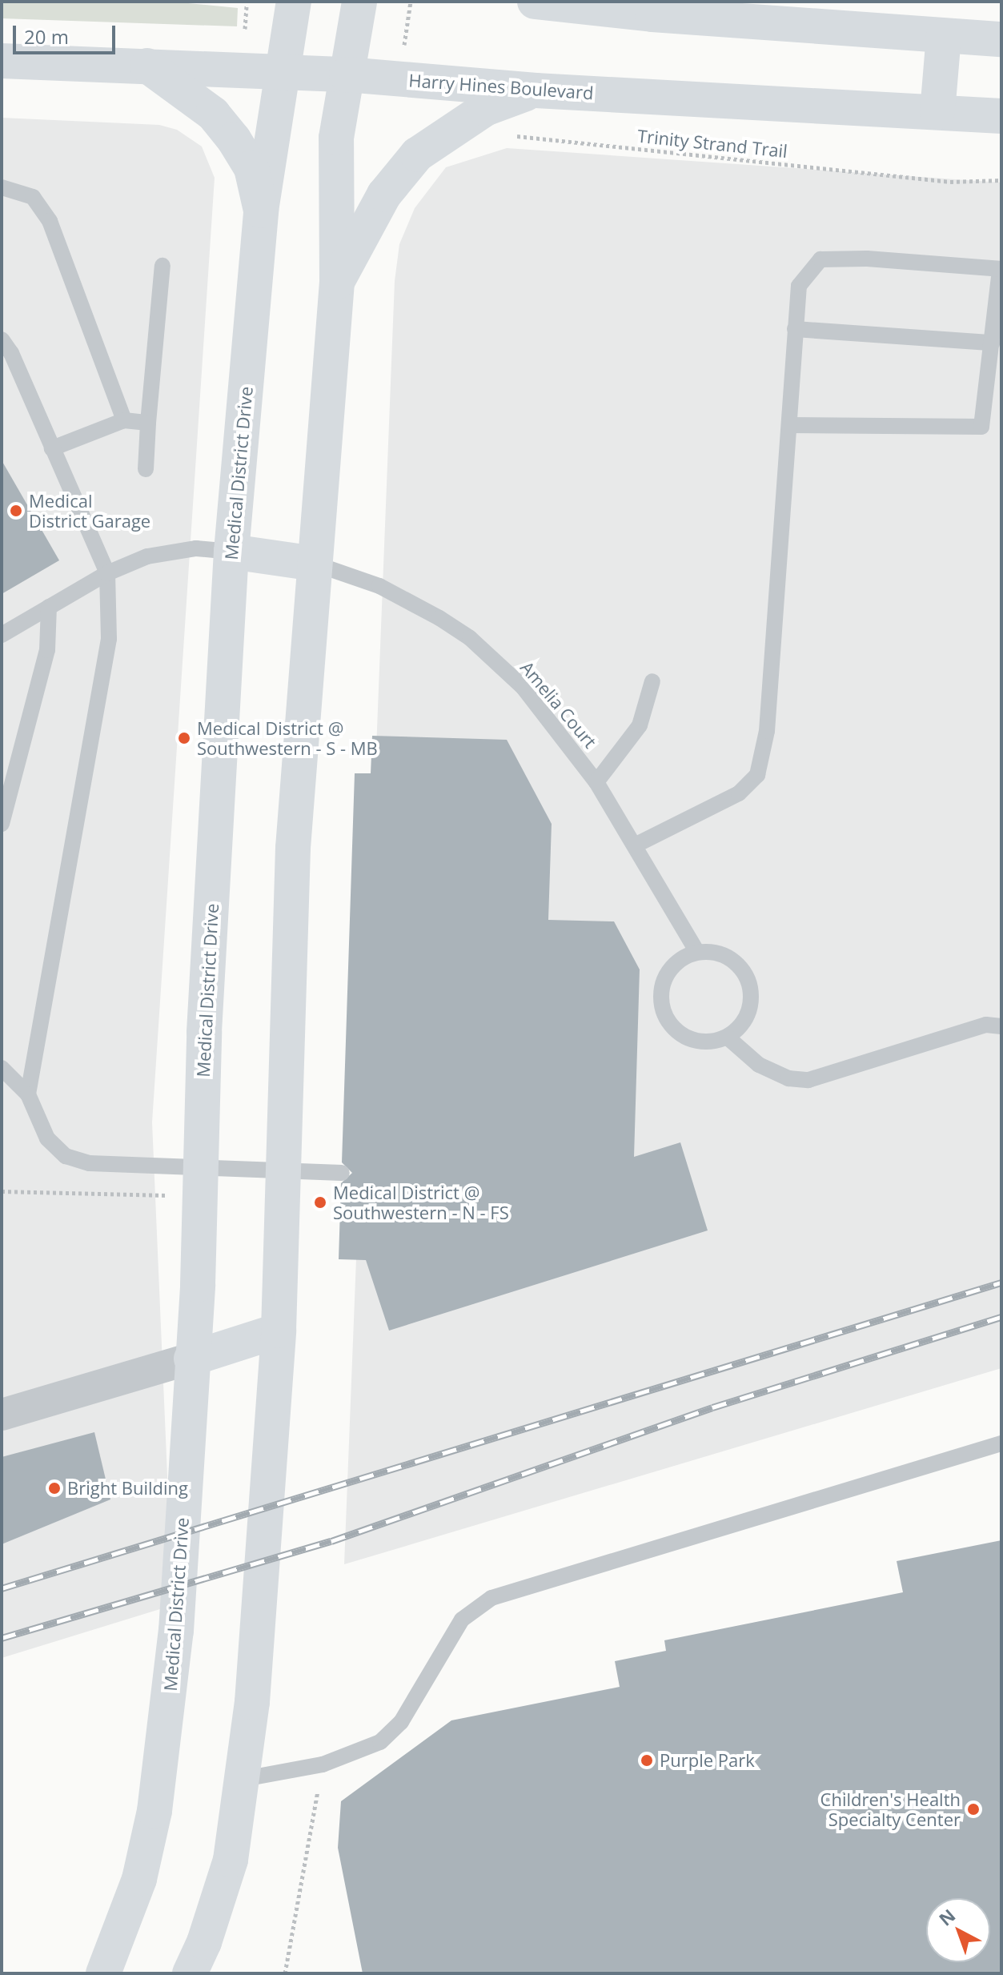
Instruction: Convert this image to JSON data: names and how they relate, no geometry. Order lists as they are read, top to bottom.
{
  "streets": {
    "main road": ["Harry Hines Boulevard", "Medical District Drive"],
    "lane": ["Amelia Court"],
    "path": ["Trinity Strand Trail"]
  },
  "crossings": [
    ["Harry Hines Boulevard", "Medical District Drive"]
  ],
  "places": [
    "Medical District Garage",
    "Medical District @ Southwestern - S - MB",
    "Medical District @ Southwestern - N - FS",
    "Bright Building",
    "Purple Park",
    "Children's Health Specialty Center"
  ],
  "scale_bar": "20 m",
  "north": "top left"
}
